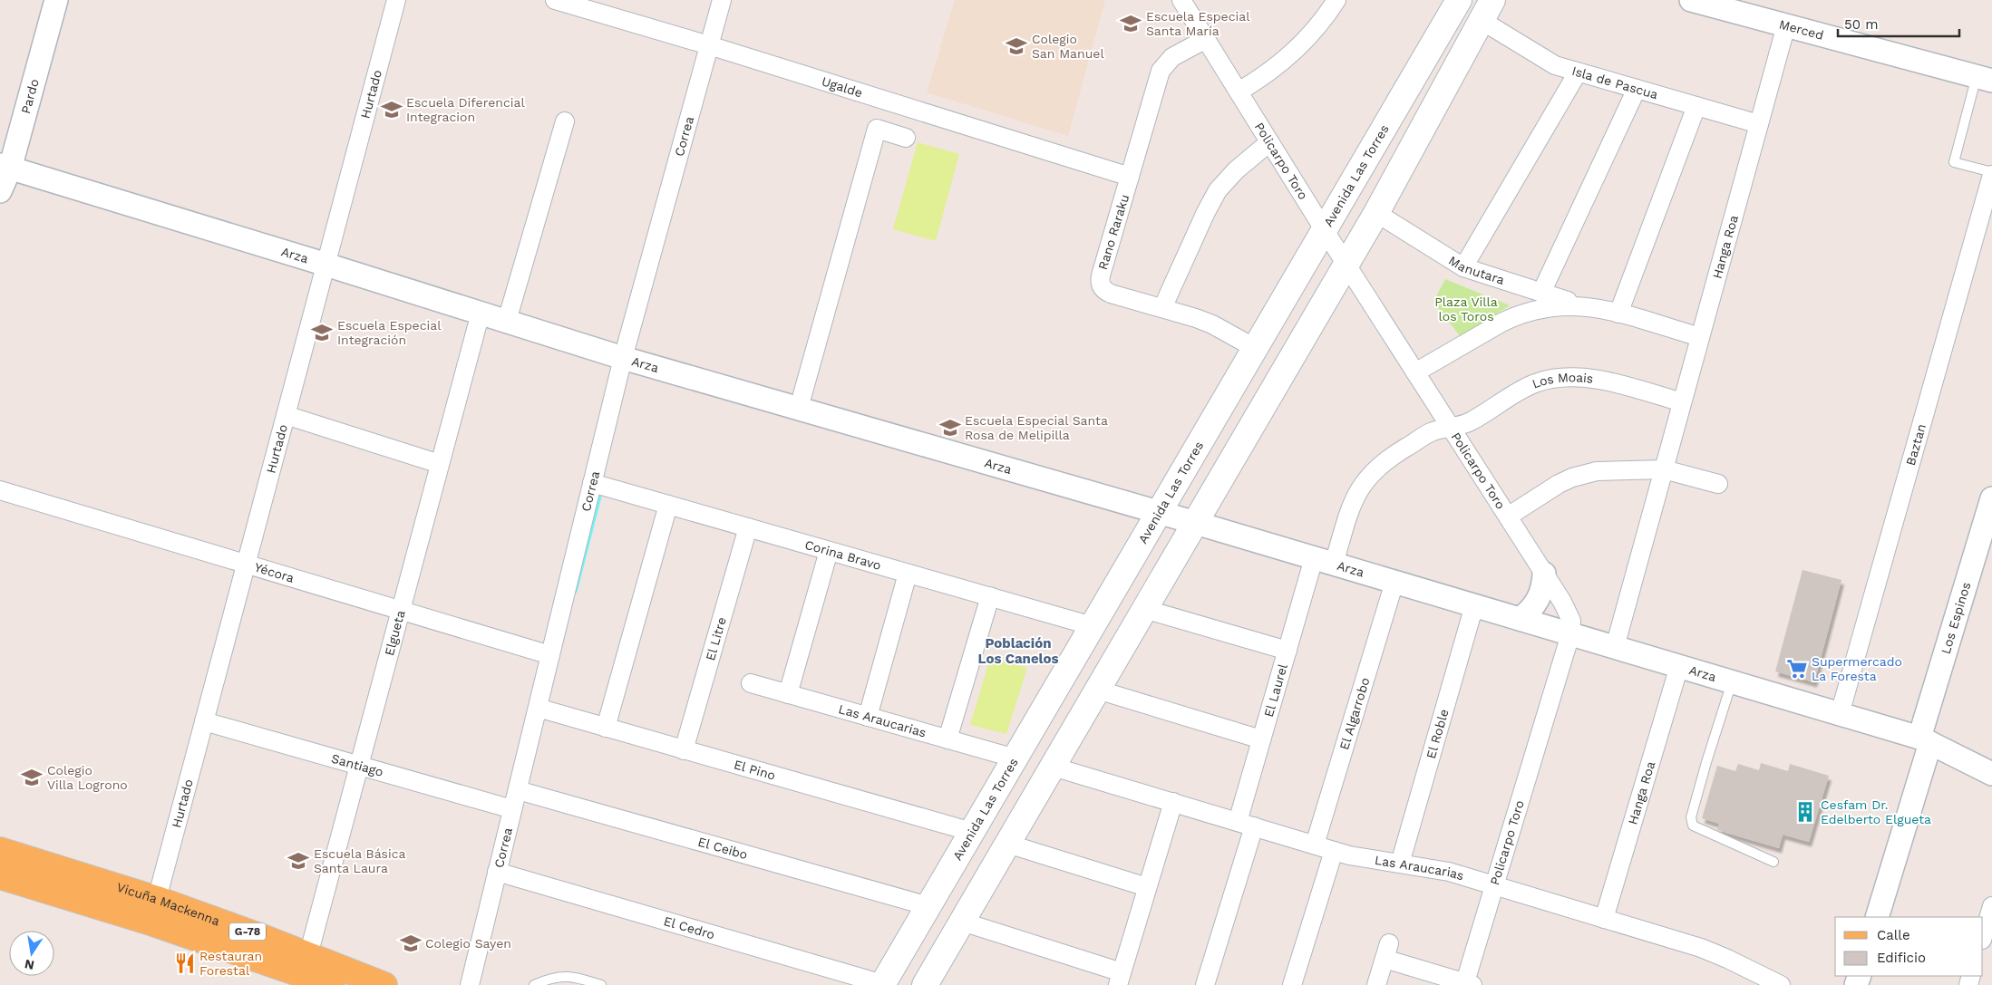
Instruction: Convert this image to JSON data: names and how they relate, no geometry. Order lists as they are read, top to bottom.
{
  "streets": {
    "main road": ["Avenida Las Torres", "Vicuña Mackenna", "G-78"],
    "street": [
      "Merced",
      "Isla de Pascua",
      "Ugalde",
      "Hurtado",
      "Pardo",
      "Correa",
      "Policarpo Toro",
      "Rano Raraku",
      "Hanga Roa",
      "Arza",
      "Manutara",
      "Los Moais",
      "Baztan",
      "Corina Bravo",
      "Yécora",
      "Los Espinos",
      "Elgueta",
      "El Litre",
      "El Laurel",
      "El Algarrobo",
      "Las Araucarias",
      "El Roble",
      "Santiago",
      "El Pino",
      "El Ceibo",
      "El Cedro"
    ]
  },
  "crossings": [
    ["Merced", "Hanga Roa"],
    ["Isla de Pascua", "Hanga Roa"],
    ["Ugalde", "Correa"],
    ["Ugalde", "Rano Raraku"],
    ["Hurtado", "Arza"],
    ["Hurtado", "Yécora"],
    ["Hurtado", "Santiago"],
    ["Hurtado", "Vicuña Mackenna"],
    ["Pardo", "Arza"],
    ["Correa", "Arza"],
    ["Correa", "Corina Bravo"],
    ["Correa", "Yécora"],
    ["Correa", "Santiago"],
    ["Correa", "El Pino"],
    ["Correa", "El Ceibo"],
    ["Correa", "El Cedro"],
    ["Policarpo Toro", "Avenida Las Torres"],
    ["Policarpo Toro", "Rano Raraku"],
    ["Policarpo Toro", "Arza"],
    ["Policarpo Toro", "Manutara"],
    ["Policarpo Toro", "Los Moais"],
    ["Policarpo Toro", "Las Araucarias"],
    ["Avenida Las Torres", "Rano Raraku"],
    ["Avenida Las Torres", "Arza"],
    ["Avenida Las Torres", "Corina Bravo"],
    ["Avenida Las Torres", "Las Araucarias"],
    ["Avenida Las Torres", "El Pino"],
    ["Avenida Las Torres", "El Ceibo"],
    ["Avenida Las Torres", "El Cedro"],
    ["Hanga Roa", "Arza"],
    ["Hanga Roa", "Manutara"],
    ["Hanga Roa", "Los Moais"],
    ["Hanga Roa", "Las Araucarias"],
    ["Arza", "Los Moais"],
    ["Arza", "Baztan"],
    ["Arza", "Los Espinos"],
    ["Arza", "Elgueta"],
    ["Arza", "El Laurel"],
    ["Arza", "El Algarrobo"],
    ["Arza", "El Roble"],
    ["Los Moais", "El Laurel"],
    ["Corina Bravo", "El Litre"],
    ["Yécora", "Elgueta"],
    ["Elgueta", "Santiago"],
    ["Elgueta", "Vicuña Mackenna"],
    ["El Litre", "El Pino"],
    ["El Laurel", "Las Araucarias"],
    ["El Algarrobo", "Las Araucarias"],
    ["Las Araucarias", "El Roble"]
  ],
  "districts": ["Población Los Canelos"],
  "parks": ["Plaza Villa los Toros"],
  "places": {
    "school or university": [
      "Escuela Especial Santa María",
      "Colegio San Manuel",
      "Escuela Diferencial Integracion",
      "Escuela Especial Integración",
      "Escuela Especial Santa Rosa de Melipilla",
      "Colegio Villa Logrono",
      "Escuela Básica Santa Laura",
      "Colegio Sayen"
    ],
    "supermarket": ["Supermercado La Foresta"],
    "building": ["Cesfam Dr. Edelberto Elgueta"],
    "restaurant": ["Restauran Forestal"]
  },
  "legend": ["Calle", "Edificio"],
  "scale_bar": "50 m",
  "north": "bottom"
}
